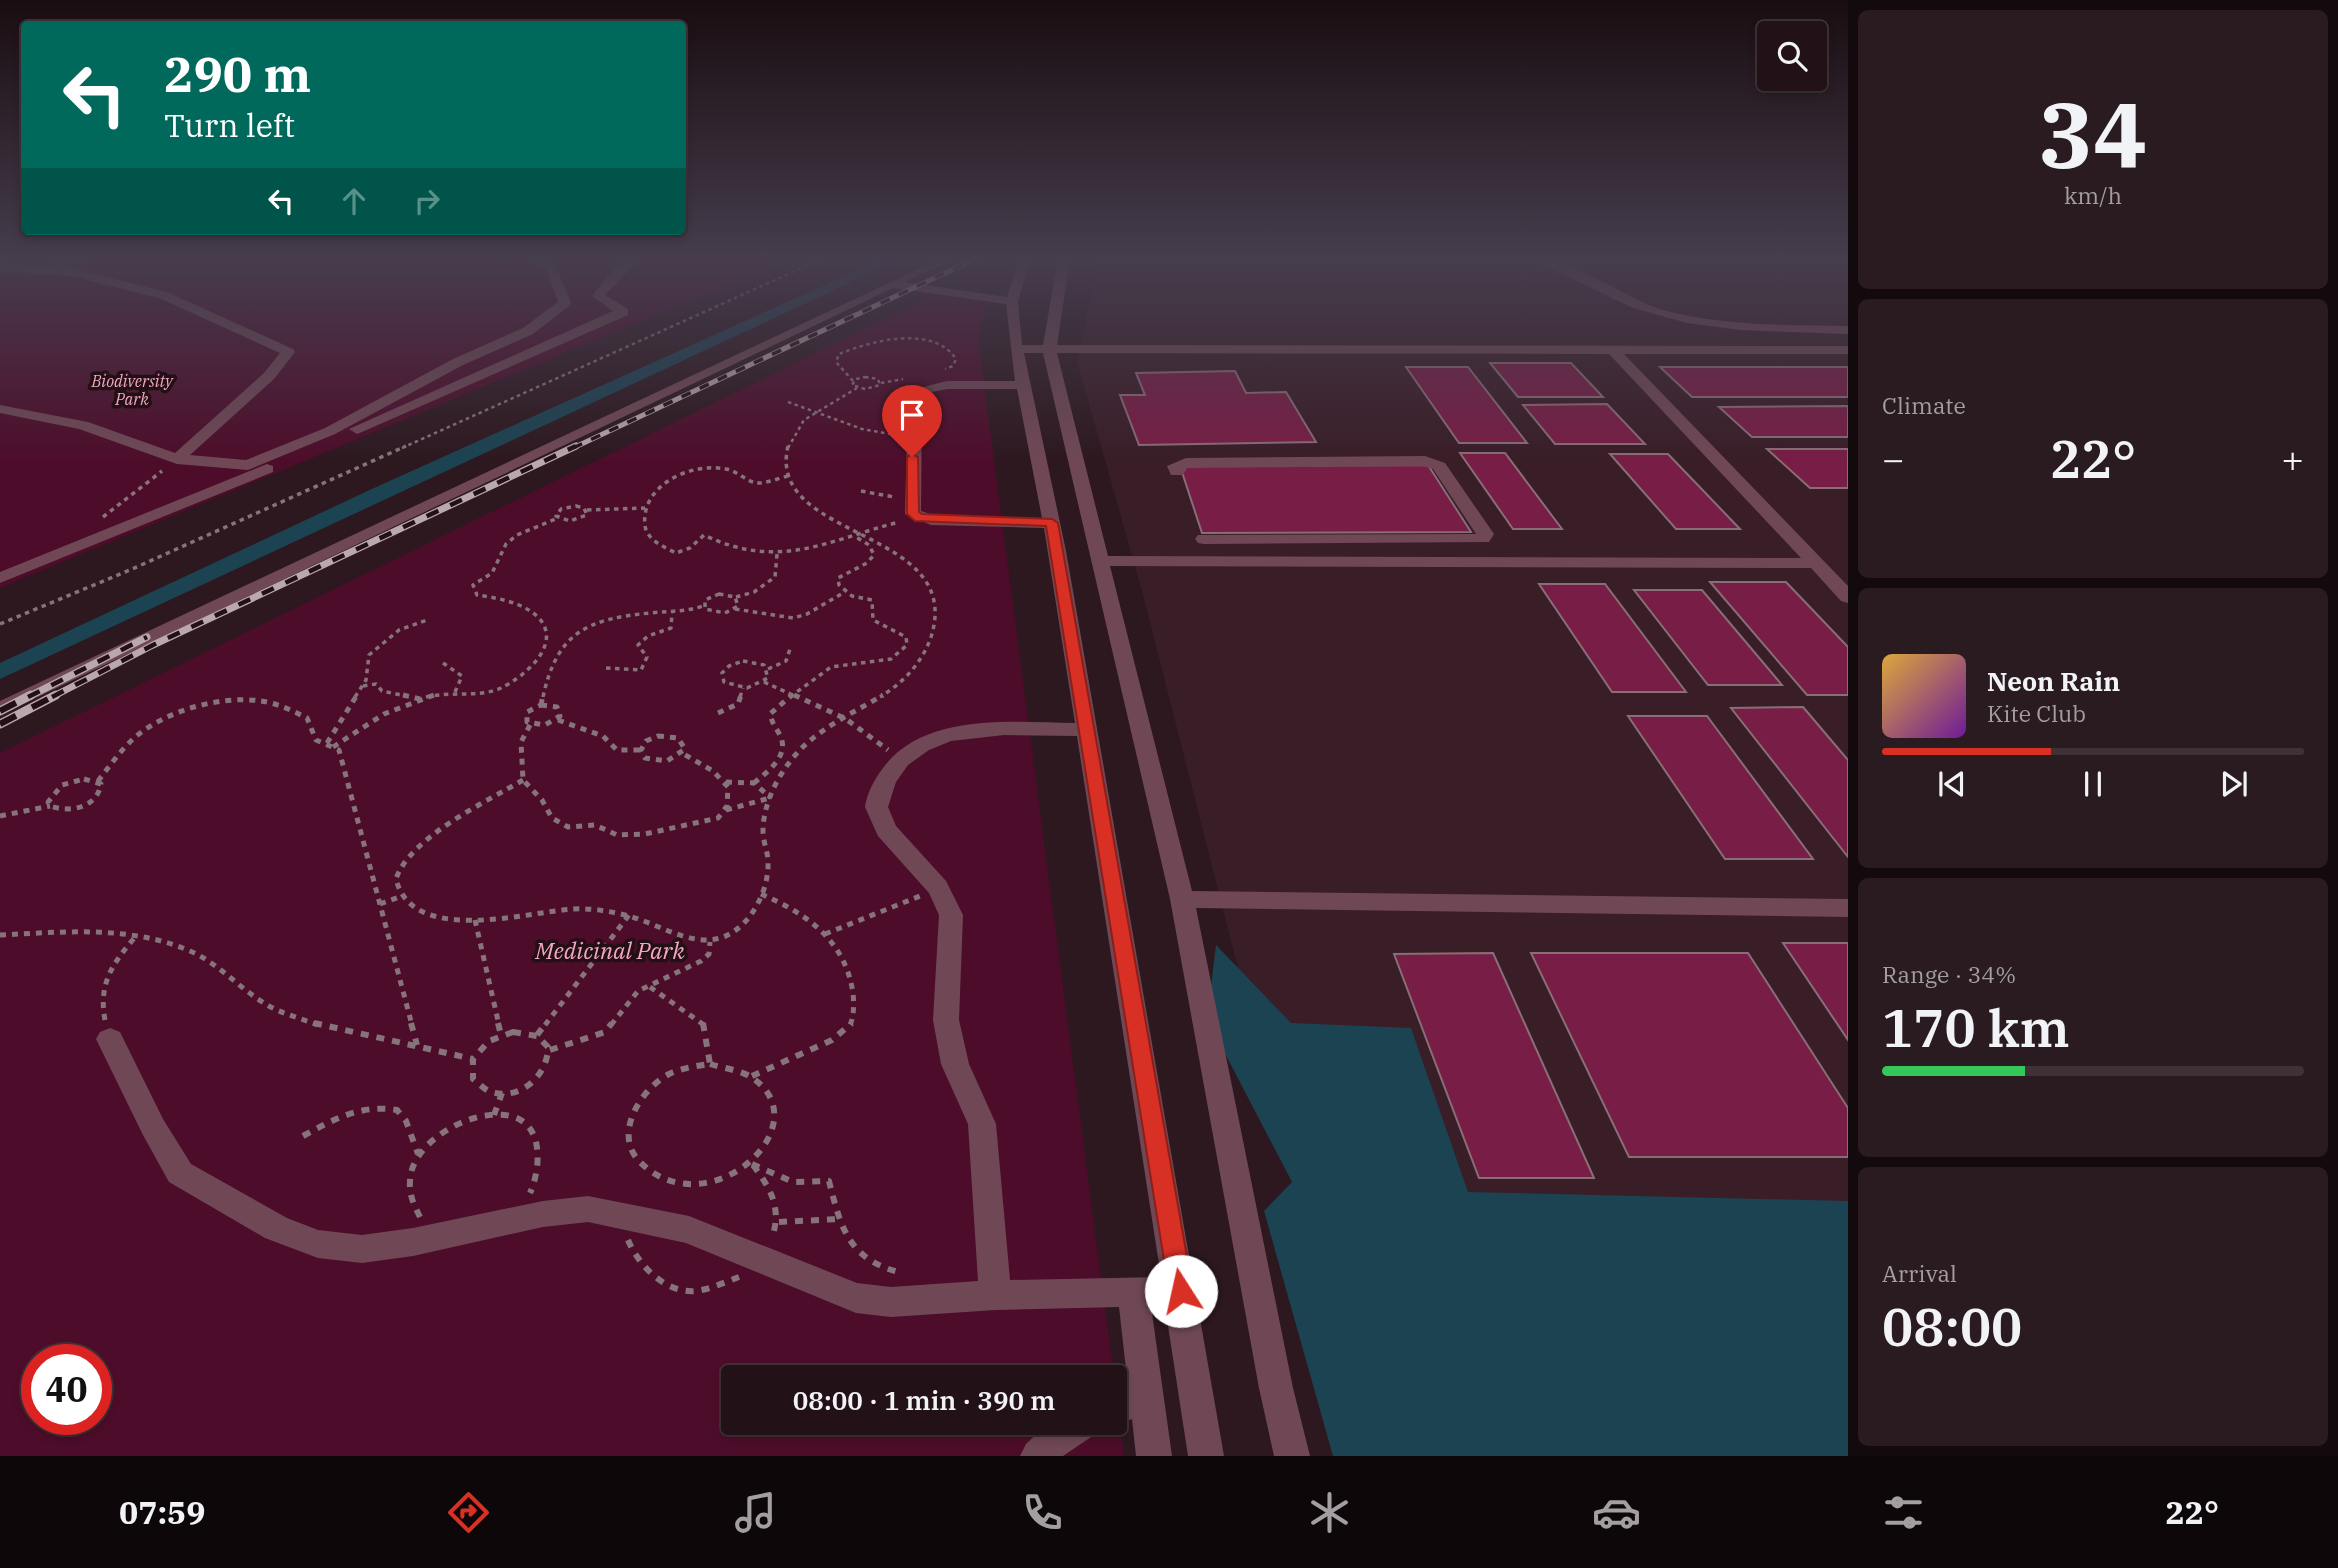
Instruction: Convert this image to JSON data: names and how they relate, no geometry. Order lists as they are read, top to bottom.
{
  "parks": ["Biodiversity Park", "Medicinal Park"],
  "page": {
    "tile": [
      ["34", "km/h"],
      "Climate",
      ["Range · 34%", "170 km"],
      ["Arrival", "08:00"]
    ],
    "turn": ["290 m", "Turn left"],
    "heat": ["−", "22°", "+"],
    "song": ["Neon Rain", "Kite Club"],
    "limit": "40",
    "trip": "08:00 · 1 min · 390 m",
    "tabs": ["07:59", "22°"]
  }
}
